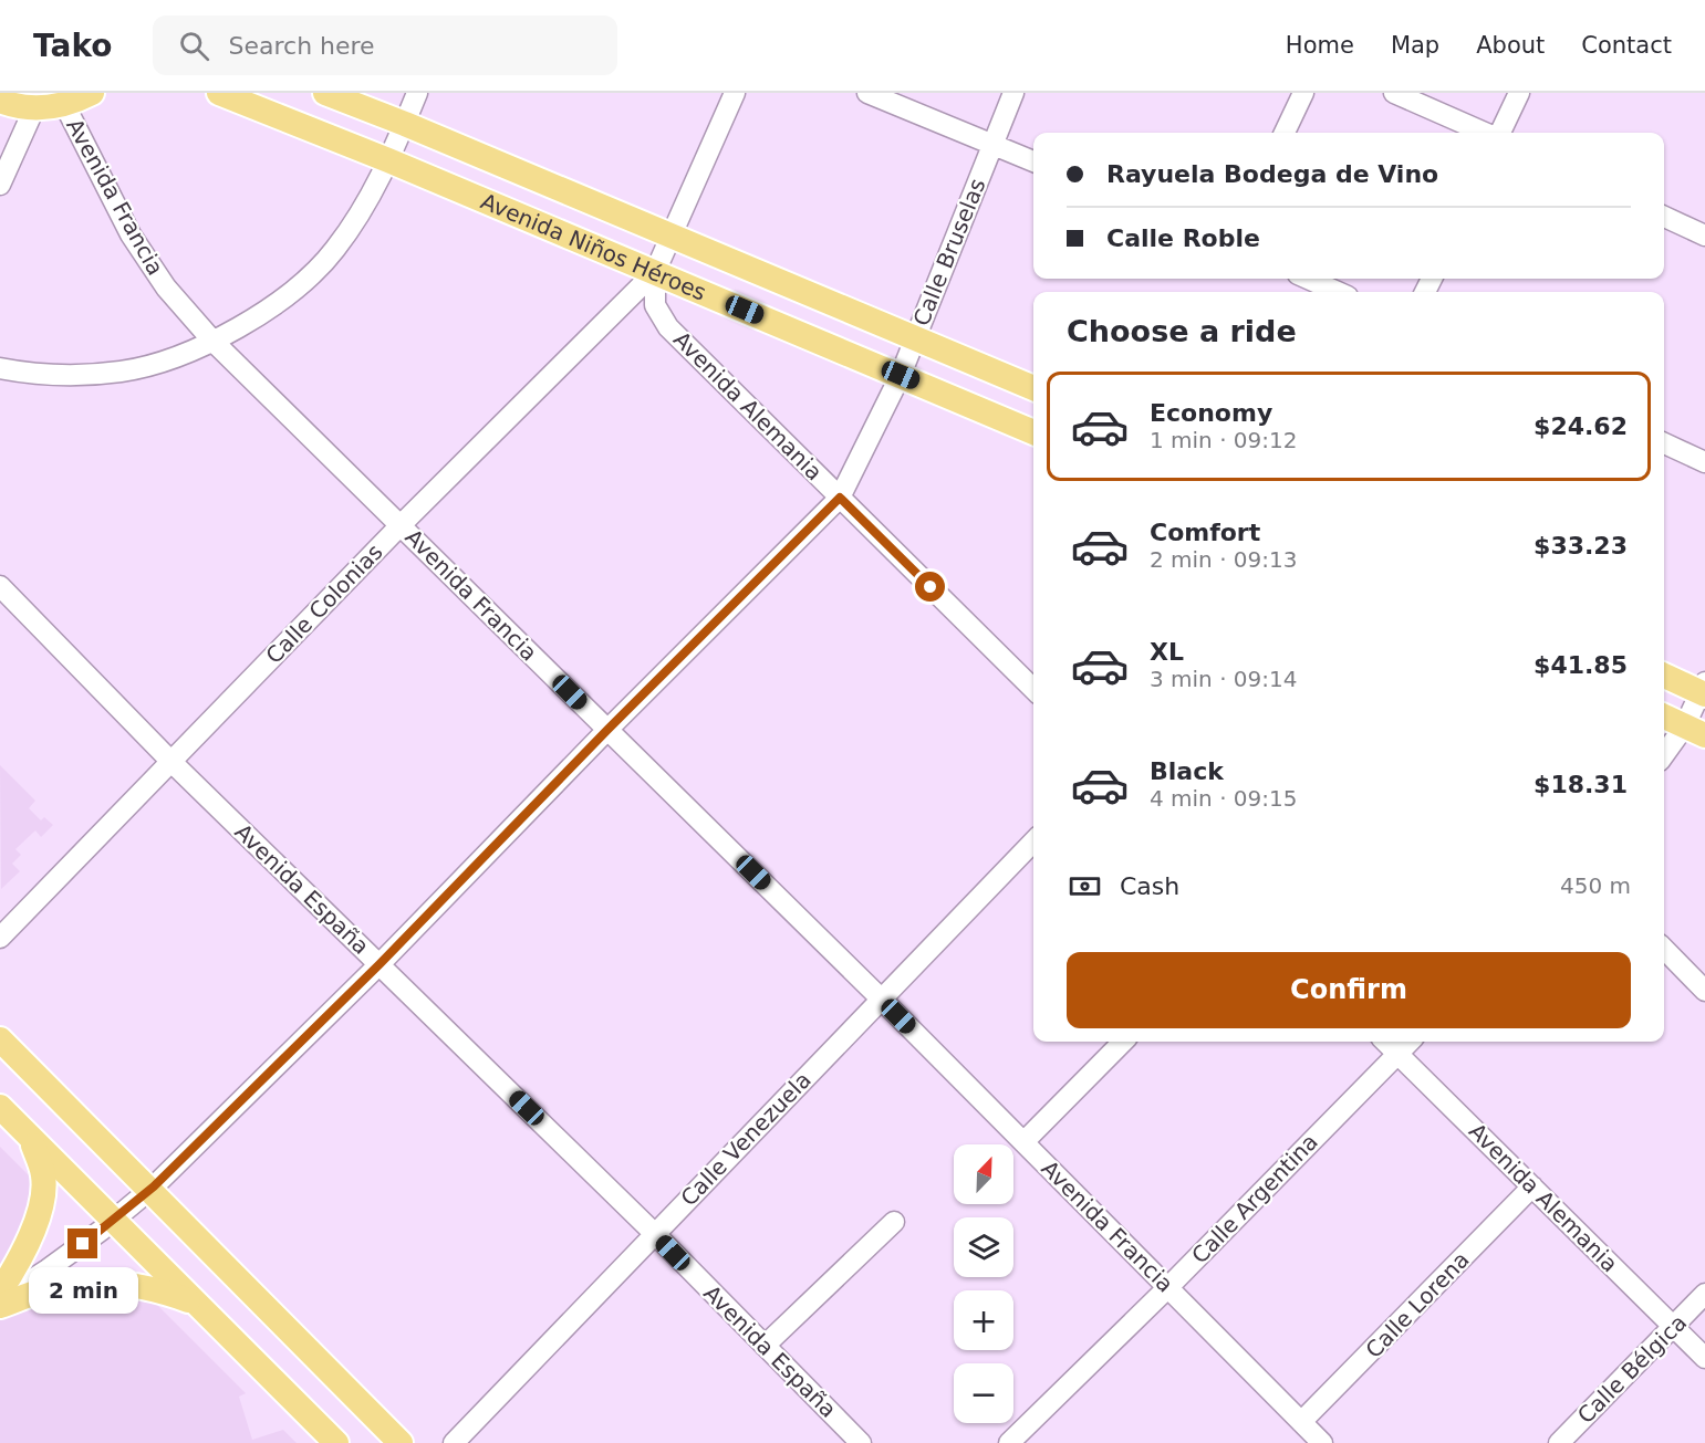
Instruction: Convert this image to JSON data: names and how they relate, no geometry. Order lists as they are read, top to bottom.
{
  "streets": {
    "main road": ["Avenida Niños Héroes"],
    "street": [
      "Avenida Francia",
      "Calle Bruselas",
      "Avenida Alemania",
      "Calle Colonias",
      "Avenida España",
      "Calle Venezuela",
      "Calle Argentina",
      "Calle Lorena",
      "Calle Bélgica"
    ]
  },
  "crossings": [
    ["Avenida Francia", "Calle Bruselas"],
    ["Avenida Francia", "Calle Colonias"],
    ["Avenida Francia", "Calle Venezuela"],
    ["Avenida Francia", "Calle Argentina"],
    ["Avenida Francia", "Calle Lorena"],
    ["Avenida Niños Héroes", "Calle Bruselas"],
    ["Avenida Niños Héroes", "Avenida Alemania"],
    ["Avenida Niños Héroes", "Calle Colonias"],
    ["Calle Bruselas", "Avenida Alemania"],
    ["Calle Bruselas", "Avenida España"],
    ["Avenida Alemania", "Calle Colonias"],
    ["Avenida Alemania", "Calle Argentina"],
    ["Avenida Alemania", "Calle Lorena"],
    ["Avenida Alemania", "Calle Bélgica"],
    ["Calle Colonias", "Avenida España"],
    ["Avenida España", "Calle Venezuela"]
  ],
  "north": "top right",
  "page": {
    "header": "Tako",
    "search": "Search here",
    "nav": [
      "Home",
      "Map",
      "About",
      "Contact"
    ],
    "banner": ["Rayuela Bodega de Vino", "Calle Roble"],
    "heading": "Choose a ride",
    "list": [
      {
        "name": "Economy",
        "note": "1 min · 09:12",
        "value": "$24.62"
      },
      {
        "name": "Comfort",
        "note": "2 min · 09:13",
        "value": "$33.23"
      },
      {
        "name": "XL",
        "note": "3 min · 09:14",
        "value": "$41.85"
      },
      {
        "name": "Black",
        "note": "4 min · 09:15",
        "value": "$18.31"
      }
    ],
    "pay": ["Cash", "450 m"],
    "buttons": "Confirm",
    "map_buttons": ["+", "−"],
    "bubble": "2 min"
  }
}
